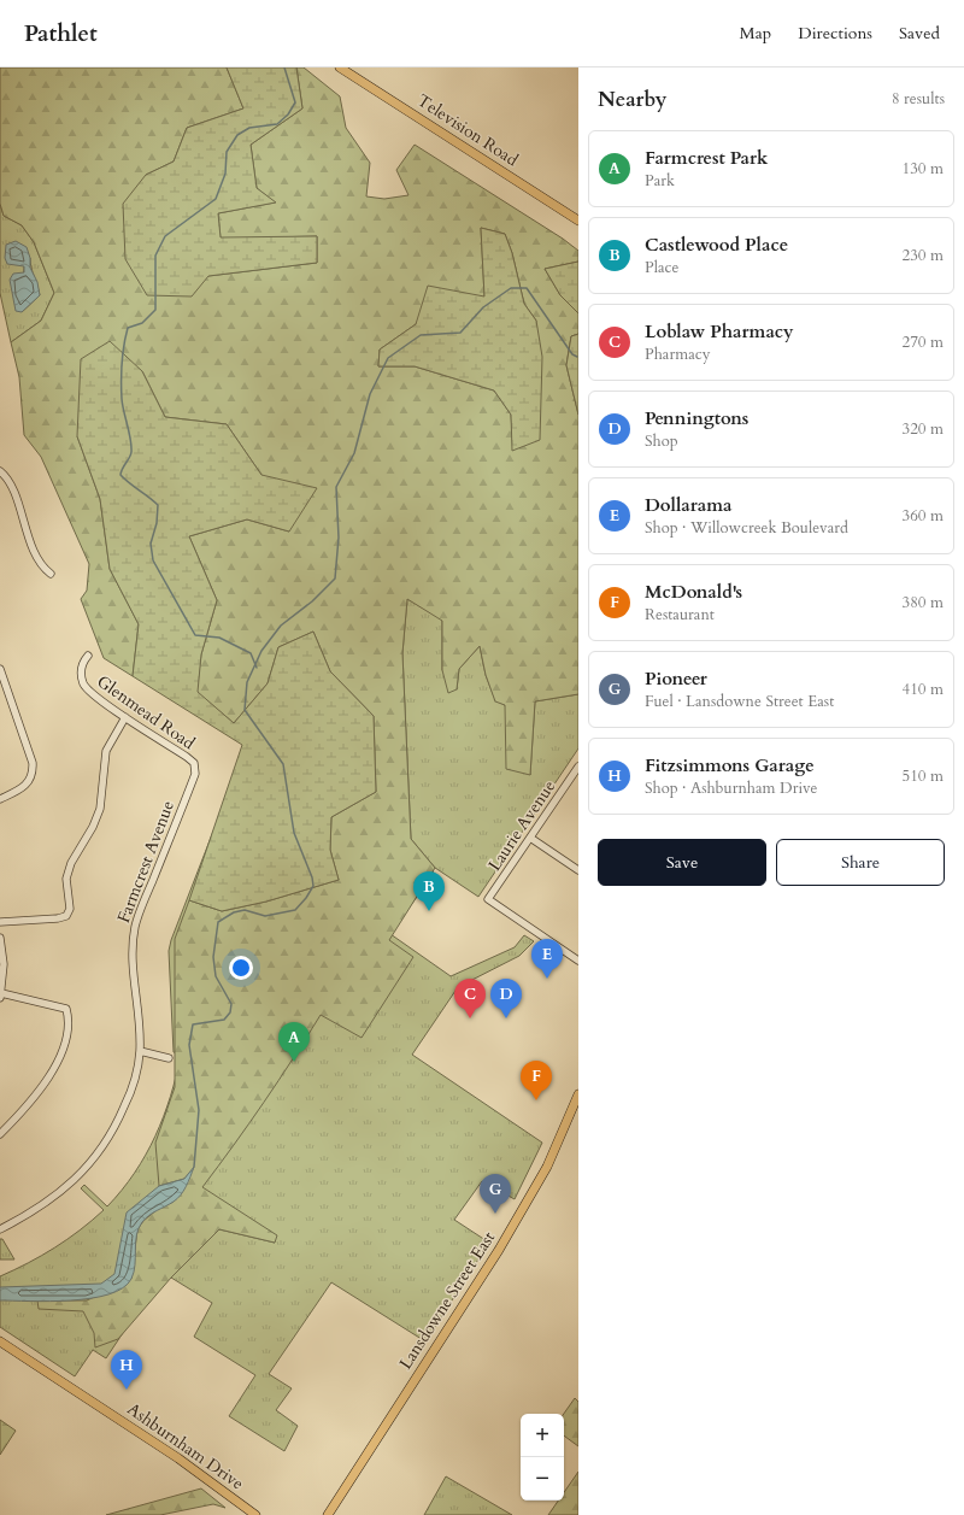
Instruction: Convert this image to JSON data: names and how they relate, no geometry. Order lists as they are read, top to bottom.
{
  "streets": {
    "main road": ["Television Road", "Lansdowne Street East", "Ashburnham Drive"],
    "street": ["Glenmead Road", "Laurie Avenue", "Farmcrest Avenue"]
  },
  "crossings": [
    ["Glenmead Road", "Farmcrest Avenue"]
  ],
  "page": {
    "header": "Pathlet",
    "nav": ["Map", "Directions", "Saved"],
    "heading": ["Nearby", "8 results"],
    "list": [
      {
        "mark": "A",
        "name": "Farmcrest Park",
        "note": "Park",
        "value": "130 m"
      },
      {
        "mark": "B",
        "name": "Castlewood Place",
        "note": "Place",
        "value": "230 m"
      },
      {
        "mark": "C",
        "name": "Loblaw Pharmacy",
        "note": "Pharmacy",
        "value": "270 m"
      },
      {
        "mark": "D",
        "name": "Penningtons",
        "note": "Shop",
        "value": "320 m"
      },
      {
        "mark": "E",
        "name": "Dollarama",
        "note": "Shop · Willowcreek Boulevard",
        "value": "360 m"
      },
      {
        "mark": "F",
        "name": "McDonald's",
        "note": "Restaurant",
        "value": "380 m"
      },
      {
        "mark": "G",
        "name": "Pioneer",
        "note": "Fuel · Lansdowne Street East",
        "value": "410 m"
      },
      {
        "mark": "H",
        "name": "Fitzsimmons Garage",
        "note": "Shop · Ashburnham Drive",
        "value": "510 m"
      }
    ],
    "buttons": ["Save", "Share"],
    "pins": [
      "B",
      "E",
      "C",
      "D",
      "A",
      "F",
      "G",
      "H"
    ],
    "map_buttons": ["+", "−"]
  }
}
